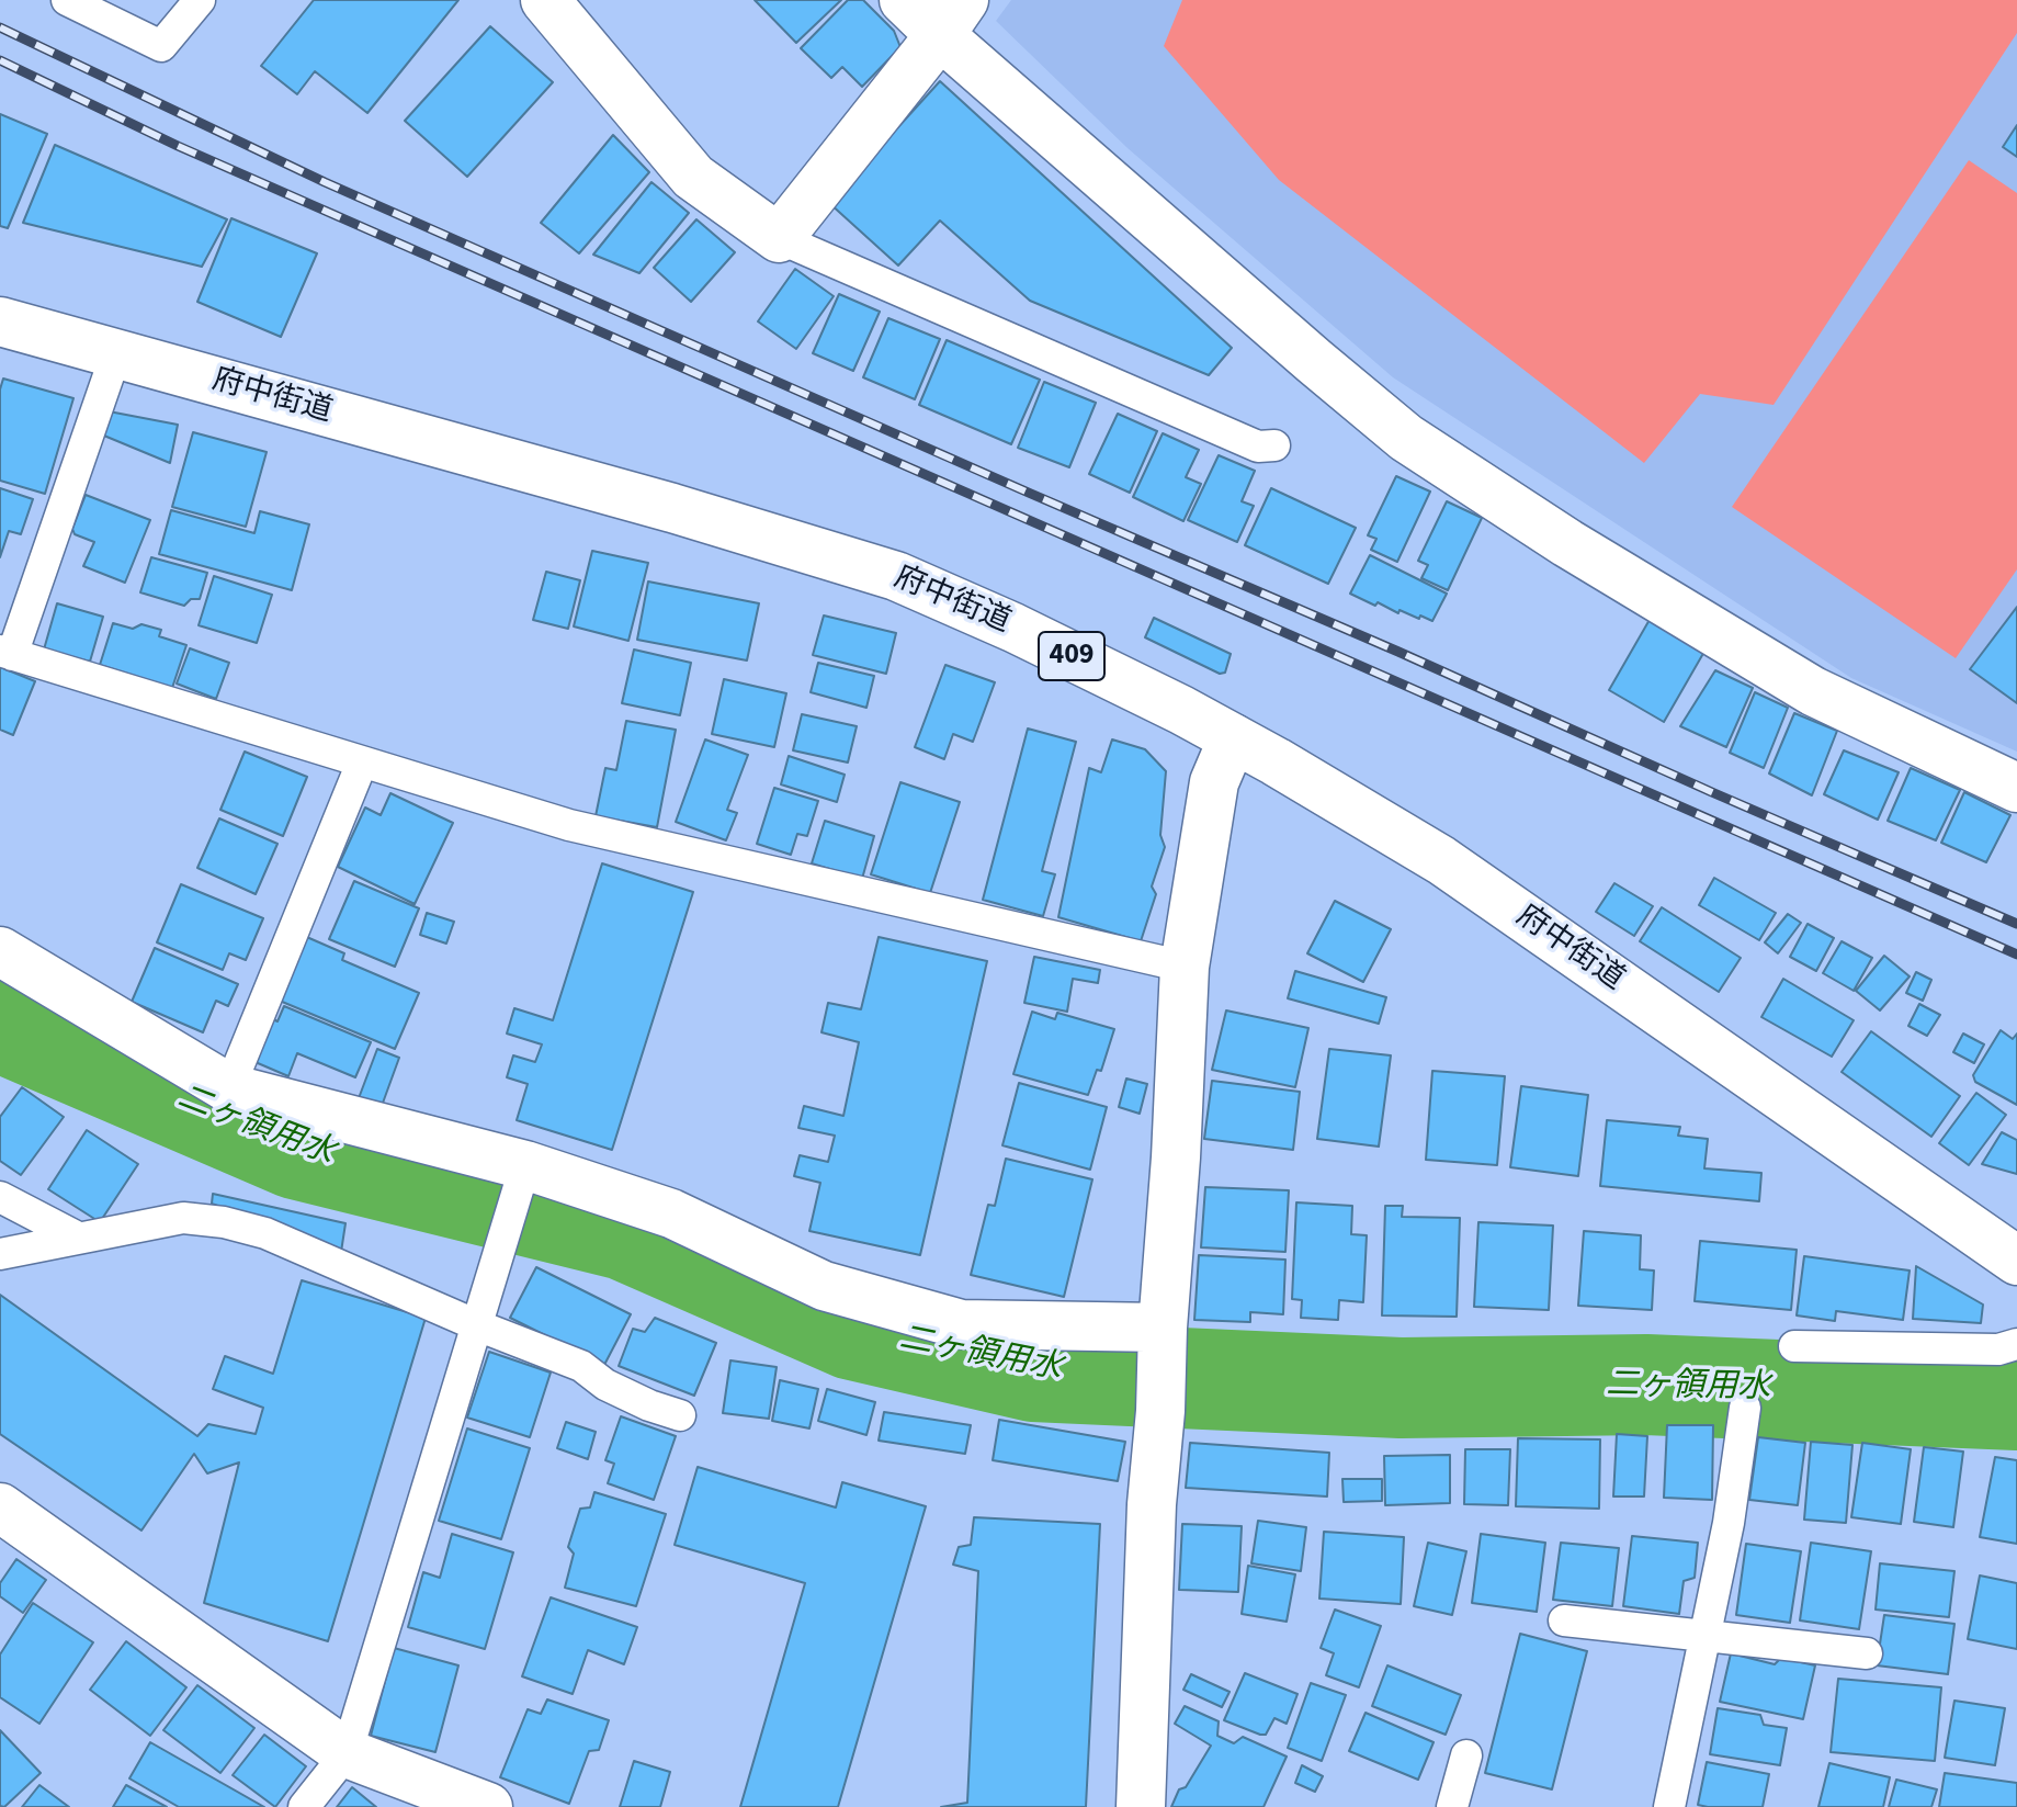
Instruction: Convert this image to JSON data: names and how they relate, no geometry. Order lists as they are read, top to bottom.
{
  "streets": {
    "main road": ["府中街道", "409"]
  },
  "water": ["二ヶ領用水"]
}
